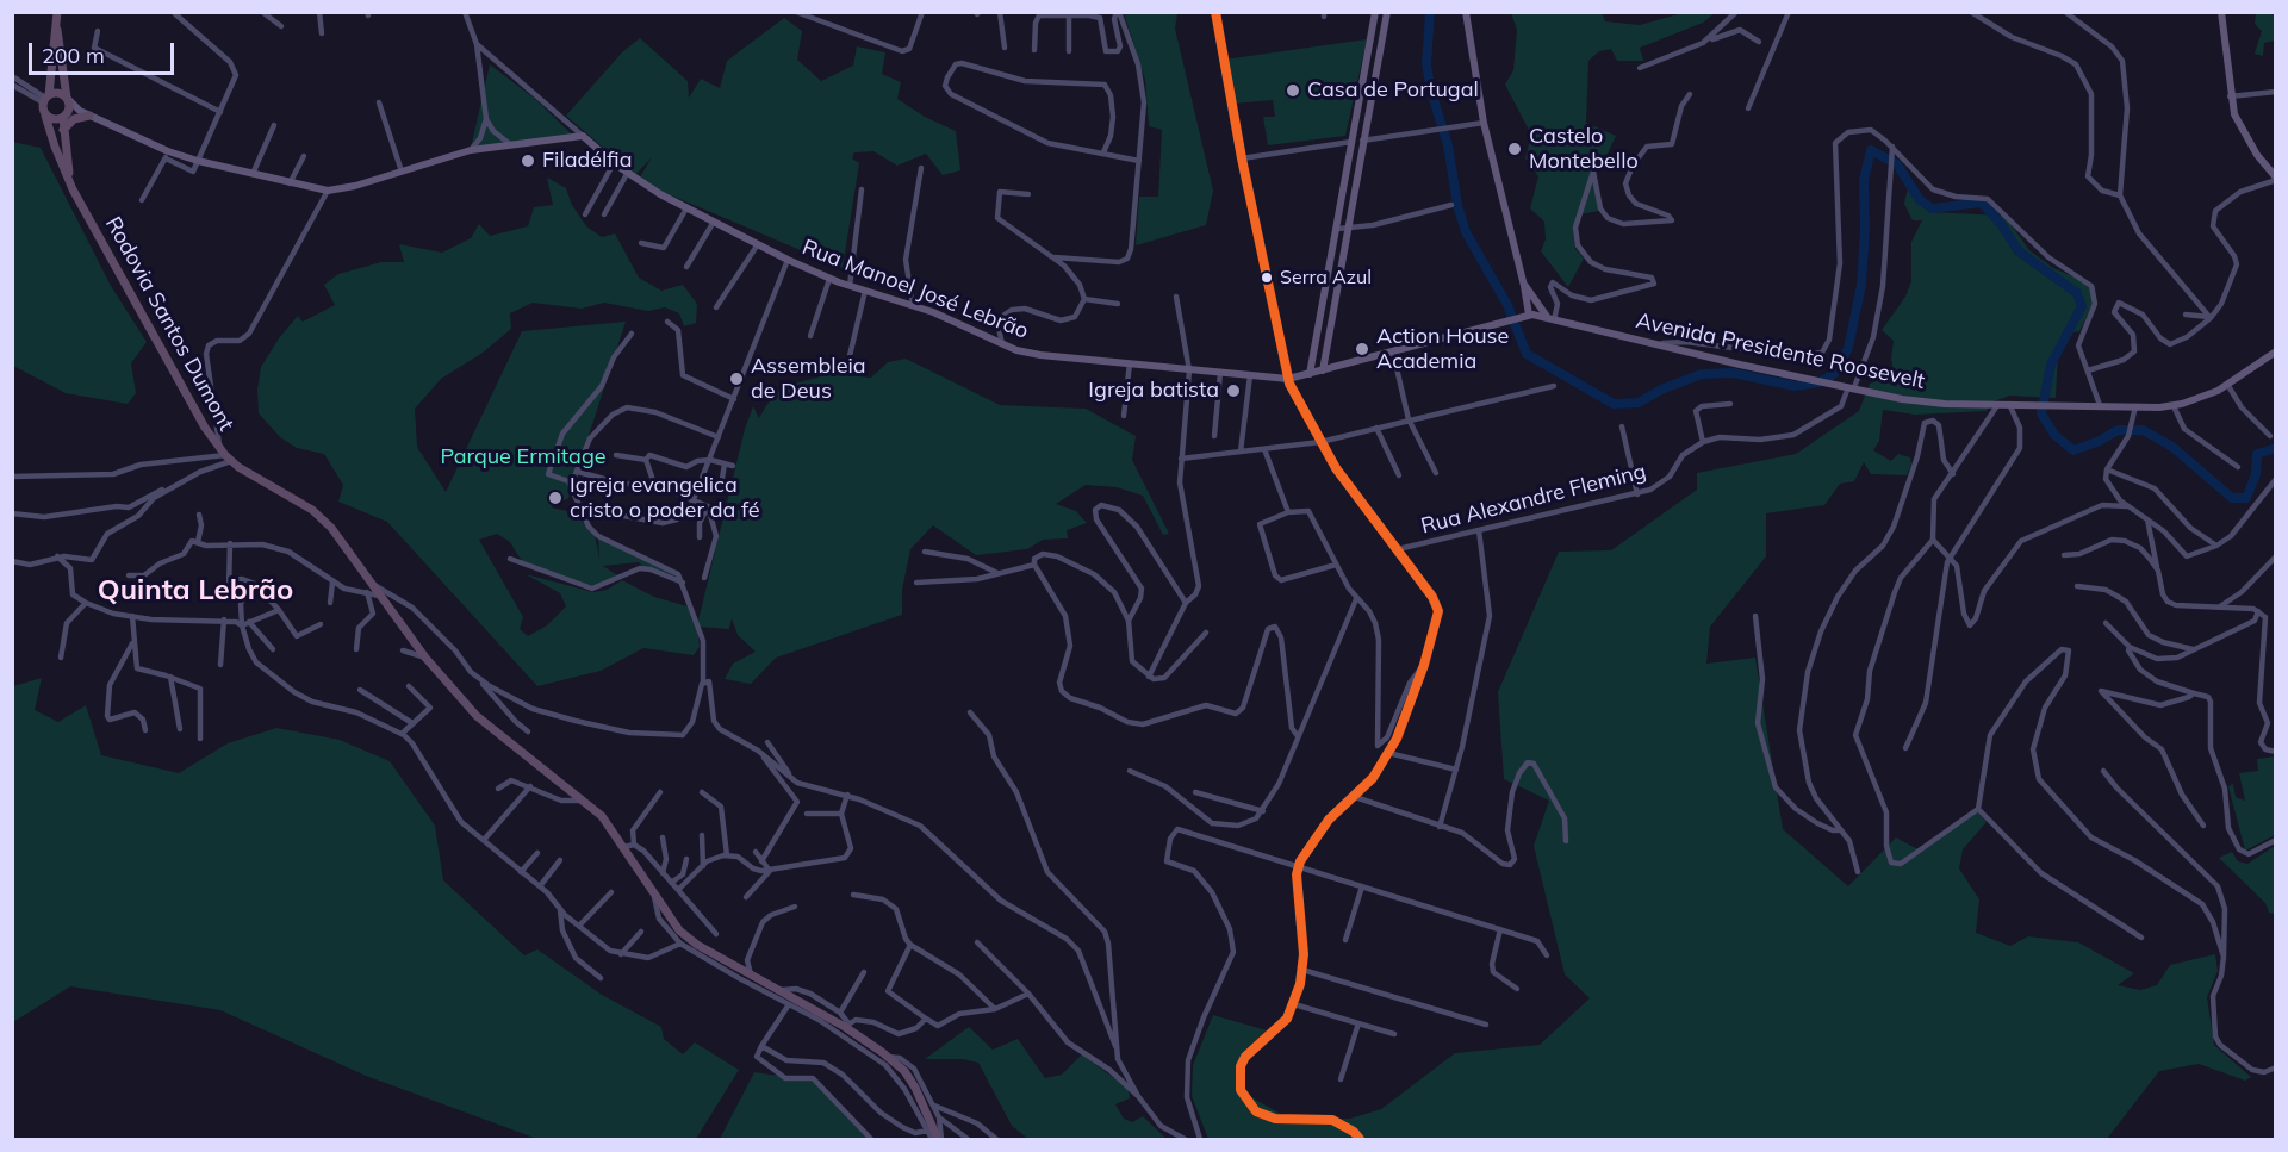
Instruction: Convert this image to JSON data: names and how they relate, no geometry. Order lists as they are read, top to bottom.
{
  "streets": {
    "highway": ["Rodovia Santos Dumont"],
    "main road": ["Rua Manoel José Lebrão", "Avenida Presidente Roosevelt"],
    "street": ["Rua Alexandre Fleming"]
  },
  "crossings": [
    ["Rua Manoel José Lebrão", "Avenida Presidente Roosevelt"]
  ],
  "districts": ["Quinta Lebrão"],
  "parks": ["Parque Ermitage"],
  "places": [
    "Casa de Portugal",
    "Castelo Montebello",
    "Filadélfia",
    "Serra Azul",
    "Action House Academia",
    "Assembleia de Deus",
    "Igreja batista",
    "Igreja evangelica cristo o poder da fé"
  ],
  "scale_bar": "200 m"
}
